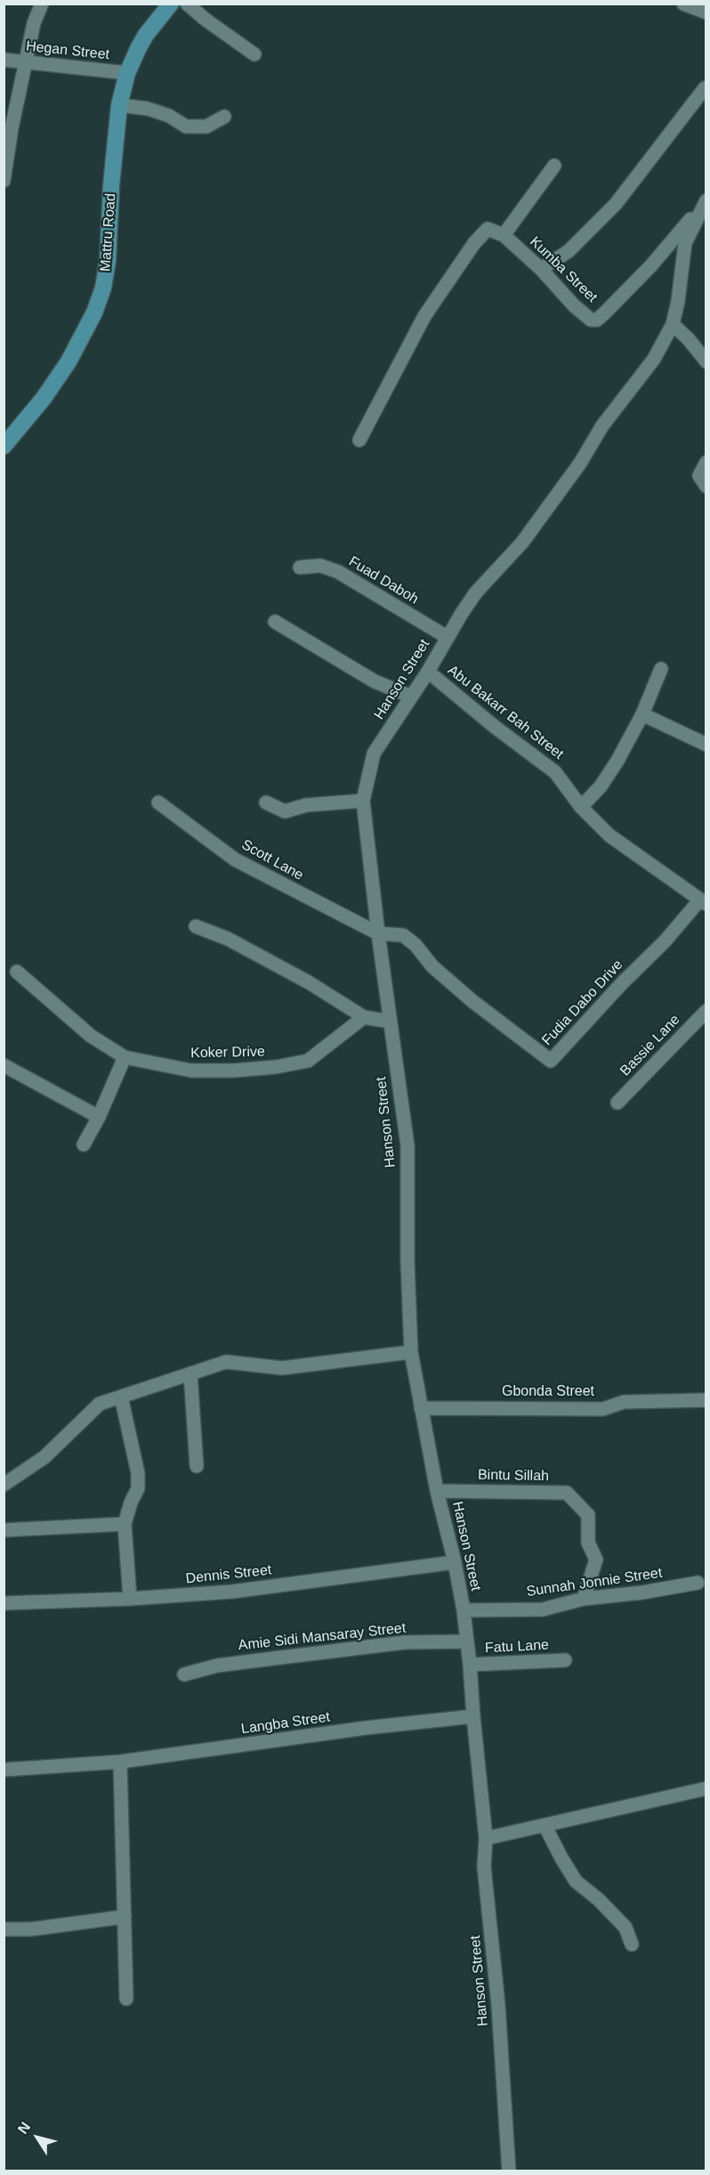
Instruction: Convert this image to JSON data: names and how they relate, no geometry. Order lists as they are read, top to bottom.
{
  "streets": {
    "main road": ["Mattru Road"],
    "street": [
      "Hegan Street",
      "Kumba Street",
      "Fuad Daboh",
      "Hanson Street",
      "Abu Bakarr Bah Street",
      "Scott Lane",
      "Fudia Dabo Drive",
      "Bassie Lane",
      "Koker Drive",
      "Gbonda Street",
      "Bintu Sillah",
      "Dennis Street",
      "Sunnah Jonnie Street",
      "Amie Sidi Mansaray Street",
      "Fatu Lane",
      "Langba Street"
    ]
  },
  "crossings": [
    ["Hegan Street", "Mattru Road"],
    ["Kumba Street", "Hanson Street"],
    ["Fuad Daboh", "Hanson Street"],
    ["Hanson Street", "Abu Bakarr Bah Street"],
    ["Hanson Street", "Scott Lane"],
    ["Hanson Street", "Fudia Dabo Drive"],
    ["Hanson Street", "Gbonda Street"],
    ["Hanson Street", "Bintu Sillah"],
    ["Hanson Street", "Dennis Street"],
    ["Hanson Street", "Sunnah Jonnie Street"],
    ["Hanson Street", "Amie Sidi Mansaray Street"],
    ["Hanson Street", "Fatu Lane"],
    ["Hanson Street", "Langba Street"],
    ["Abu Bakarr Bah Street", "Fudia Dabo Drive"],
    ["Scott Lane", "Fudia Dabo Drive"],
    ["Bintu Sillah", "Sunnah Jonnie Street"]
  ],
  "north": "top left"
}
